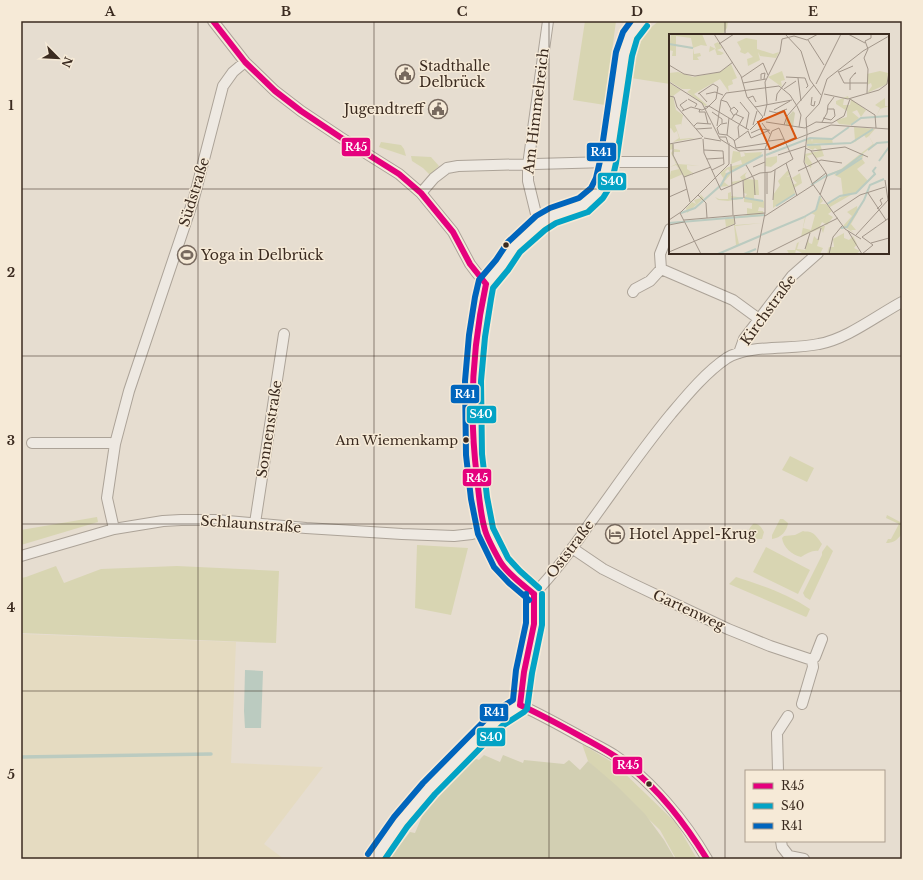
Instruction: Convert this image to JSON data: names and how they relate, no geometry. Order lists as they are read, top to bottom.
{
  "streets": {
    "street": [
      "Am Himmelreich",
      "Südstraße",
      "Kirchstraße",
      "Sonnenstraße",
      "Schlaunstraße",
      "Oststraße",
      "Gartenweg"
    ]
  },
  "crossings": [
    ["Südstraße", "Schlaunstraße"],
    ["Kirchstraße", "Oststraße"],
    ["Sonnenstraße", "Schlaunstraße"],
    ["Oststraße", "Gartenweg"]
  ],
  "places": {
    "public building": ["Stadthalle Delbrück", "Jugendtreff"],
    "sports": ["Yoga in Delbrück"],
    "other": ["Am Wiemenkamp"],
    "hotel": ["Hotel Appel-Krug"]
  },
  "lines": ["transit line R45", "transit line R41", "transit line S40"],
  "legend": ["R45", "S40", "R41"],
  "north": "bottom right",
  "grid": {
    "columns": [
      "A",
      "B",
      "C",
      "D",
      "E"
    ],
    "rows": [
      "1",
      "2",
      "3",
      "4",
      "5"
    ]
  }
}
